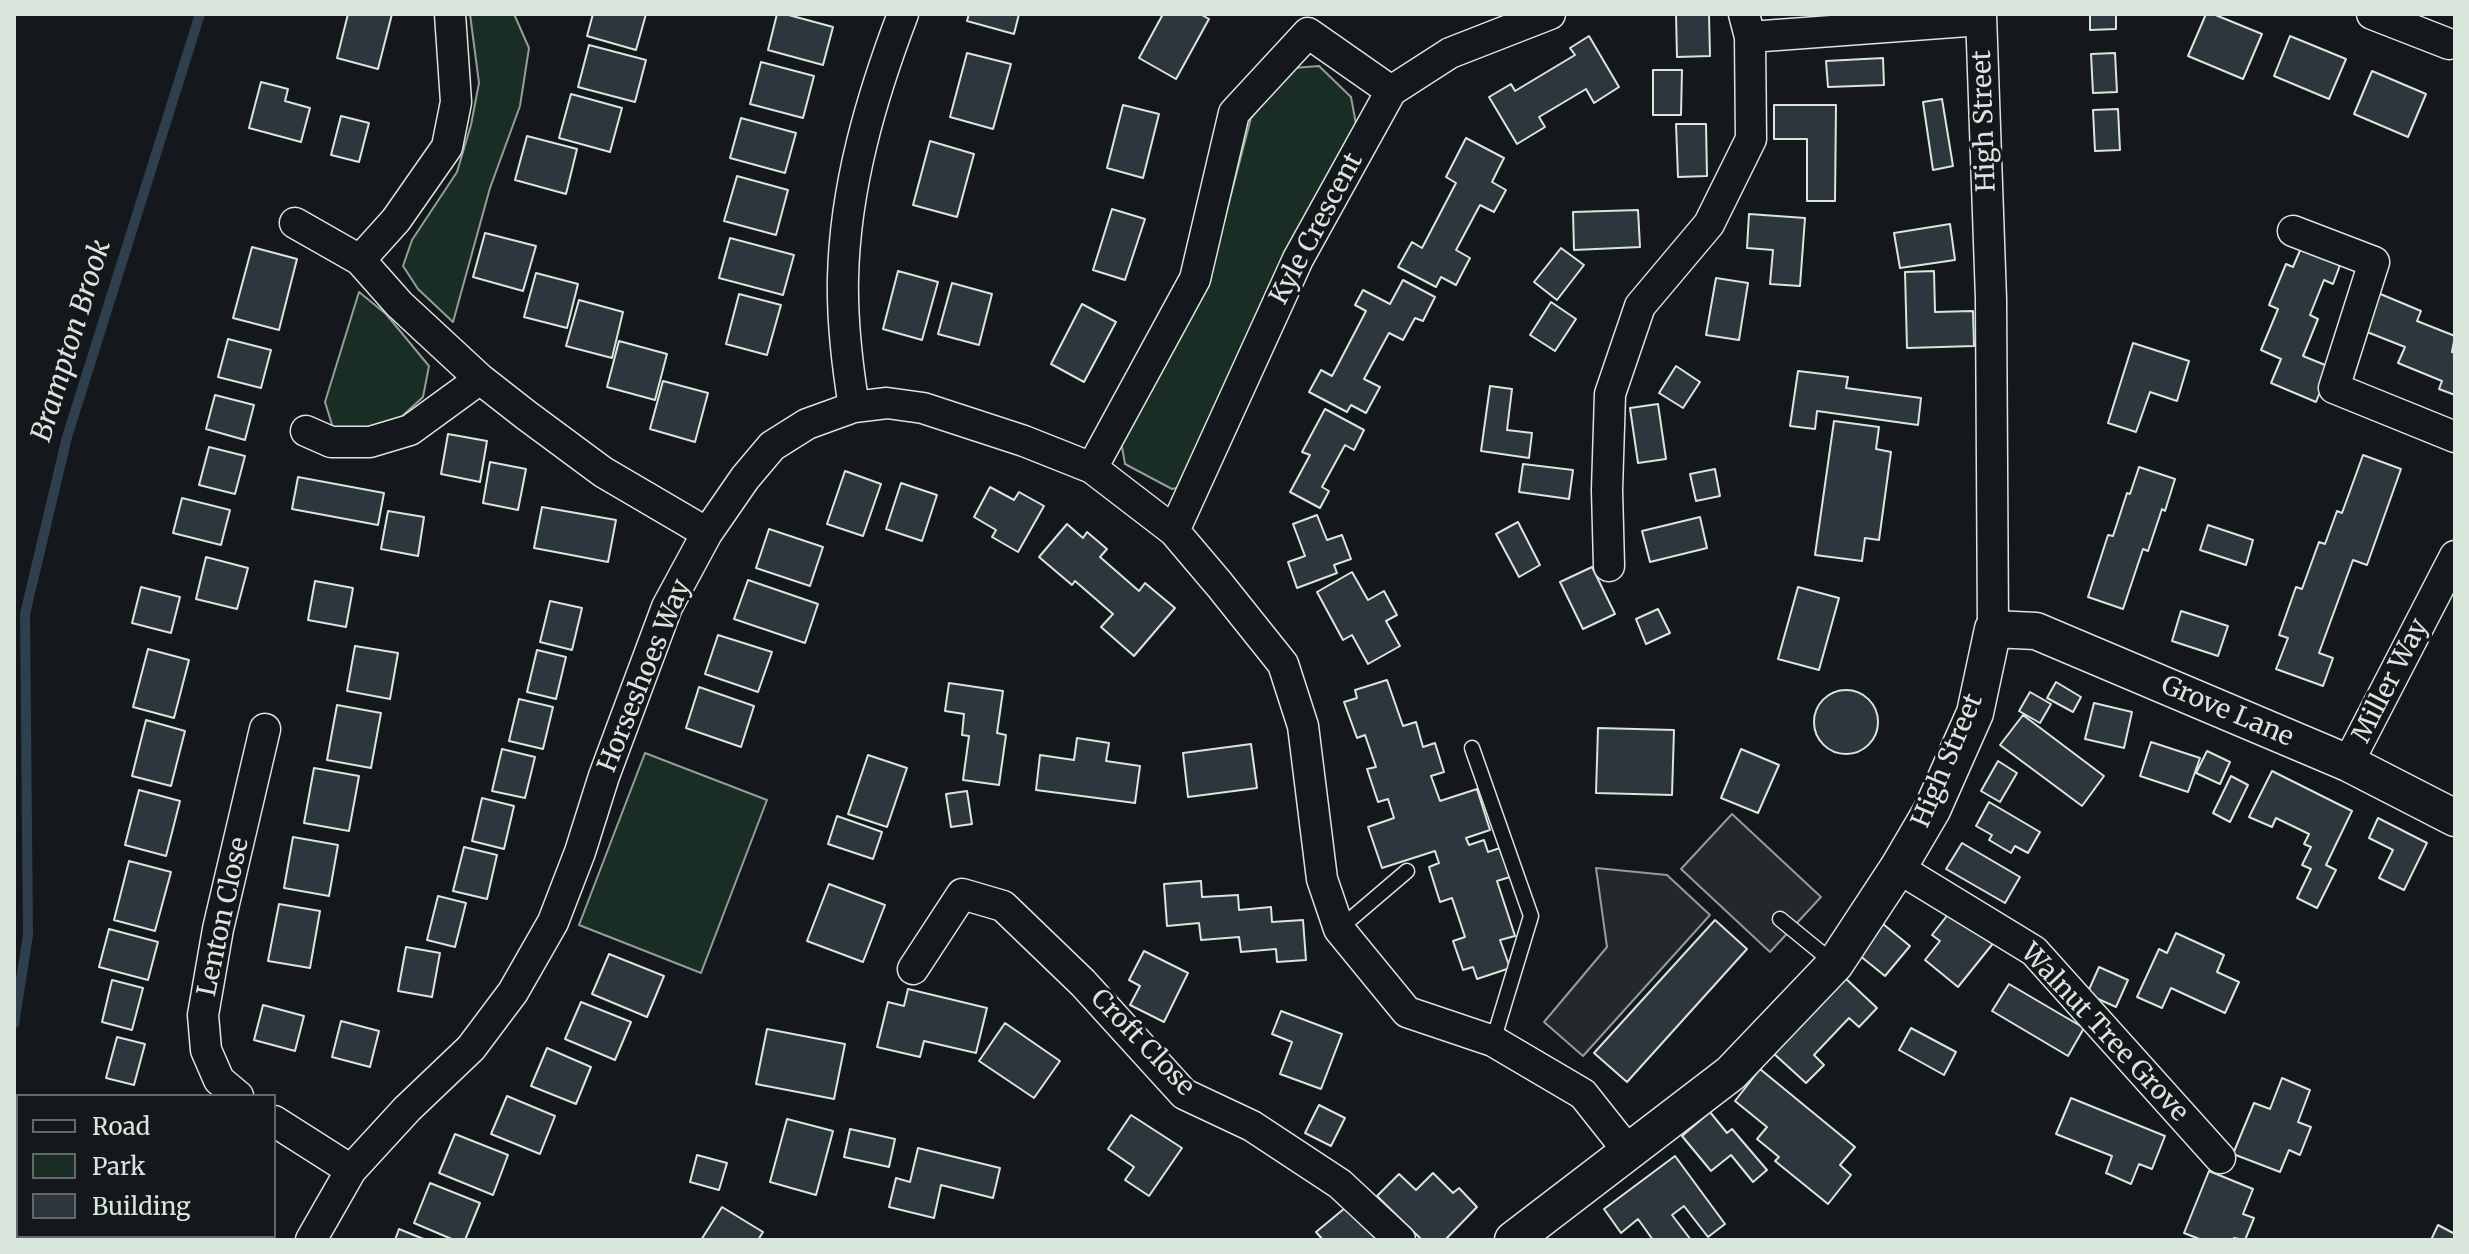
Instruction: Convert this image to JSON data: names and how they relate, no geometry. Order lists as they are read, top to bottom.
{
  "streets": {
    "street": [
      "High Street",
      "Kyle Crescent",
      "Horseshoes Way",
      "Miller Way",
      "Grove Lane",
      "Lenton Close",
      "Walnut Tree Grove",
      "Croft Close"
    ]
  },
  "crossings": [
    ["High Street", "Horseshoes Way"],
    ["High Street", "Grove Lane"],
    ["High Street", "Walnut Tree Grove"],
    ["Kyle Crescent", "Horseshoes Way"],
    ["Miller Way", "Grove Lane"]
  ],
  "water": ["Brampton Brook"],
  "legend": ["Road", "Park", "Building"]
}
